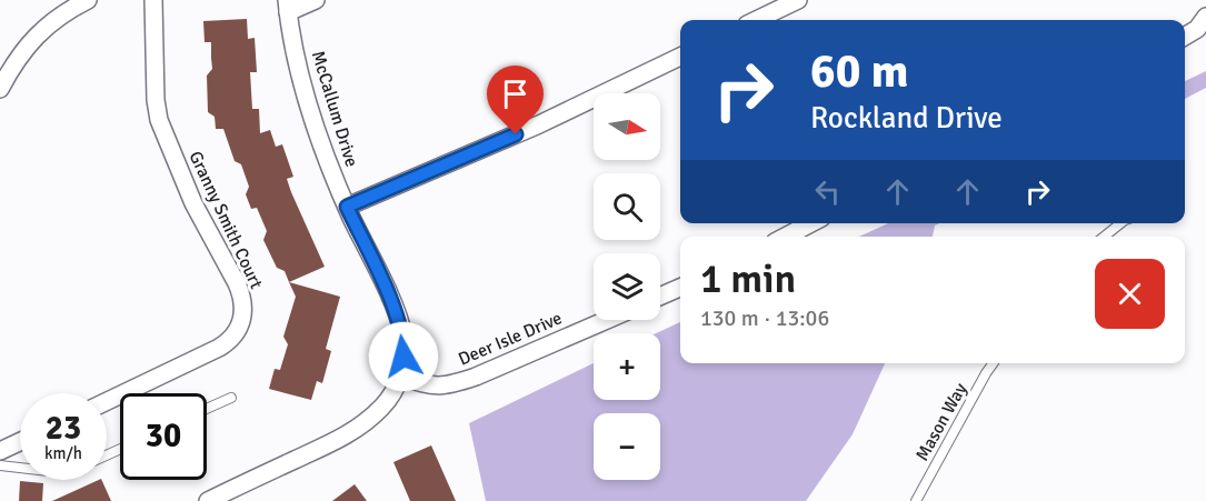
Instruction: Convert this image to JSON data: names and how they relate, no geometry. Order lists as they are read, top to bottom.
{
  "streets": {
    "street": ["McCallum Drive", "Granny Smith Court", "Deer Isle Drive"],
    "lane": ["Mason Way"]
  },
  "crossings": [
    ["McCallum Drive", "Deer Isle Drive"]
  ],
  "north": "right",
  "page": {
    "turn": ["60 m", "Rockland Drive"],
    "map_buttons": ["+", "−"],
    "heading": ["1 min", "130 m · 13:06"],
    "speed": "23 km/h",
    "limit": "30"
  }
}
